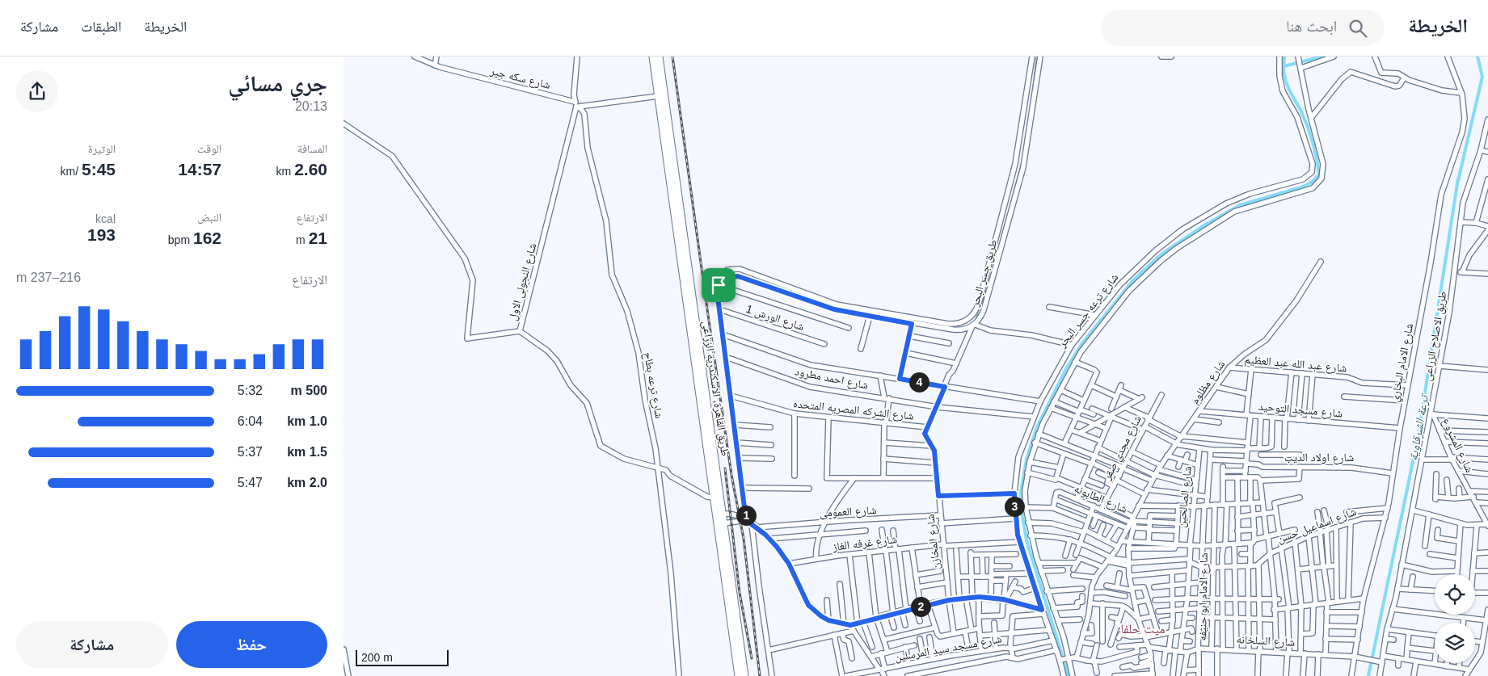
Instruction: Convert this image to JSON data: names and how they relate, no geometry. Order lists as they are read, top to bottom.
{
  "streets": {
    "highway": ["طريق القاهرة, الاسكندرية الزراعى"],
    "street": [
      "شارع سكه جير",
      "طريق جسر البحر",
      "شارع النجولى الاول",
      "شارع ترعه جسر البحر",
      "شارع الورش 1",
      "طريق الاصلاح الزراعى",
      "شارع الامام البخاري",
      "شارع عبد الله عبد العظيم",
      "شارع احمد مطرود",
      "شارع مظلوم",
      "شارع ترعه بطاح",
      "شارع الشركه المصريه المتحده",
      "شارع مسجد التوحيد",
      "شارع المشروع",
      "شارع مجدي صقر",
      "شارع اولاد الديب",
      "شارع الصالحين",
      "شارع الطابونه",
      "شارع العمومى",
      "شارع اسماعيل حسن",
      "شارع المخازن",
      "شارع غرفه الغاز",
      "شارع الامام ابو حنيفه",
      "شارع السلخانه",
      "شارع مسجد سيد المرسلين"
    ]
  },
  "crossings": [
    ["شارع سكه جير", "شارع النجولى الاول"],
    ["شارع سكه جير", "شارع ترعه بطاح"],
    ["شارع النجولى الاول", "شارع ترعه بطاح"],
    ["شارع النجولى الاول", "طريق القاهرة, الاسكندرية الزراعى"],
    ["شارع ترعه جسر البحر", "شارع احمد مطرود"],
    ["شارع ترعه جسر البحر", "شارع غرفه الغاز"],
    ["شارع ترعه جسر البحر", "شارع مسجد سيد المرسلين"],
    ["طريق الاصلاح الزراعى", "شارع المشروع"],
    ["طريق الاصلاح الزراعى", "شارع السلخانه"],
    ["شارع الامام البخاري", "شارع عبد الله عبد العظيم"],
    ["شارع الامام البخاري", "شارع مسجد التوحيد"],
    ["شارع الامام البخاري", "شارع اولاد الديب"],
    ["شارع الامام البخاري", "شارع اسماعيل حسن"],
    ["شارع الامام البخاري", "شارع السلخانه"],
    ["شارع عبد الله عبد العظيم", "شارع مظلوم"],
    ["شارع مظلوم", "شارع مسجد التوحيد"],
    ["شارع مظلوم", "شارع الطابونه"],
    ["شارع الشركه المصريه المتحده", "شارع المخازن"],
    ["شارع مجدي صقر", "شارع الطابونه"],
    ["شارع العمومى", "شارع المخازن"],
    ["شارع المخازن", "شارع غرفه الغاز"],
    ["شارع الامام ابو حنيفه", "شارع السلخانه"]
  ],
  "districts": ["ميت حلفا"],
  "water": ["ترعة الشرقاوية"],
  "scale_bar": "200 m",
  "page": {
    "header": "الخريطة",
    "search": "ابحث هنا",
    "nav": ["الخريطة", "الطبقات", "مشاركة"],
    "heading": ["جري مسائي", "20:13"],
    "stats": [
      ["المسافة", "2.60 km"],
      ["الوقت", "14:57"],
      ["الوتيرة", "5:45 /km"],
      ["الارتفاع", "21 m"],
      ["النبض", "162 bpm"],
      ["kcal", "193"]
    ],
    "chart": ["الارتفاع", "216–237 m"],
    "pins": [
      "4",
      "3",
      "1",
      "2"
    ],
    "list": [
      {
        "name": "500 m",
        "note": "5:32"
      },
      {
        "name": "1.0 km",
        "note": "6:04"
      },
      {
        "name": "1.5 km",
        "note": "5:37"
      },
      {
        "name": "2.0 km",
        "note": "5:47"
      }
    ],
    "buttons": ["حفظ", "مشاركة"],
    "scale": "200 m"
  }
}
